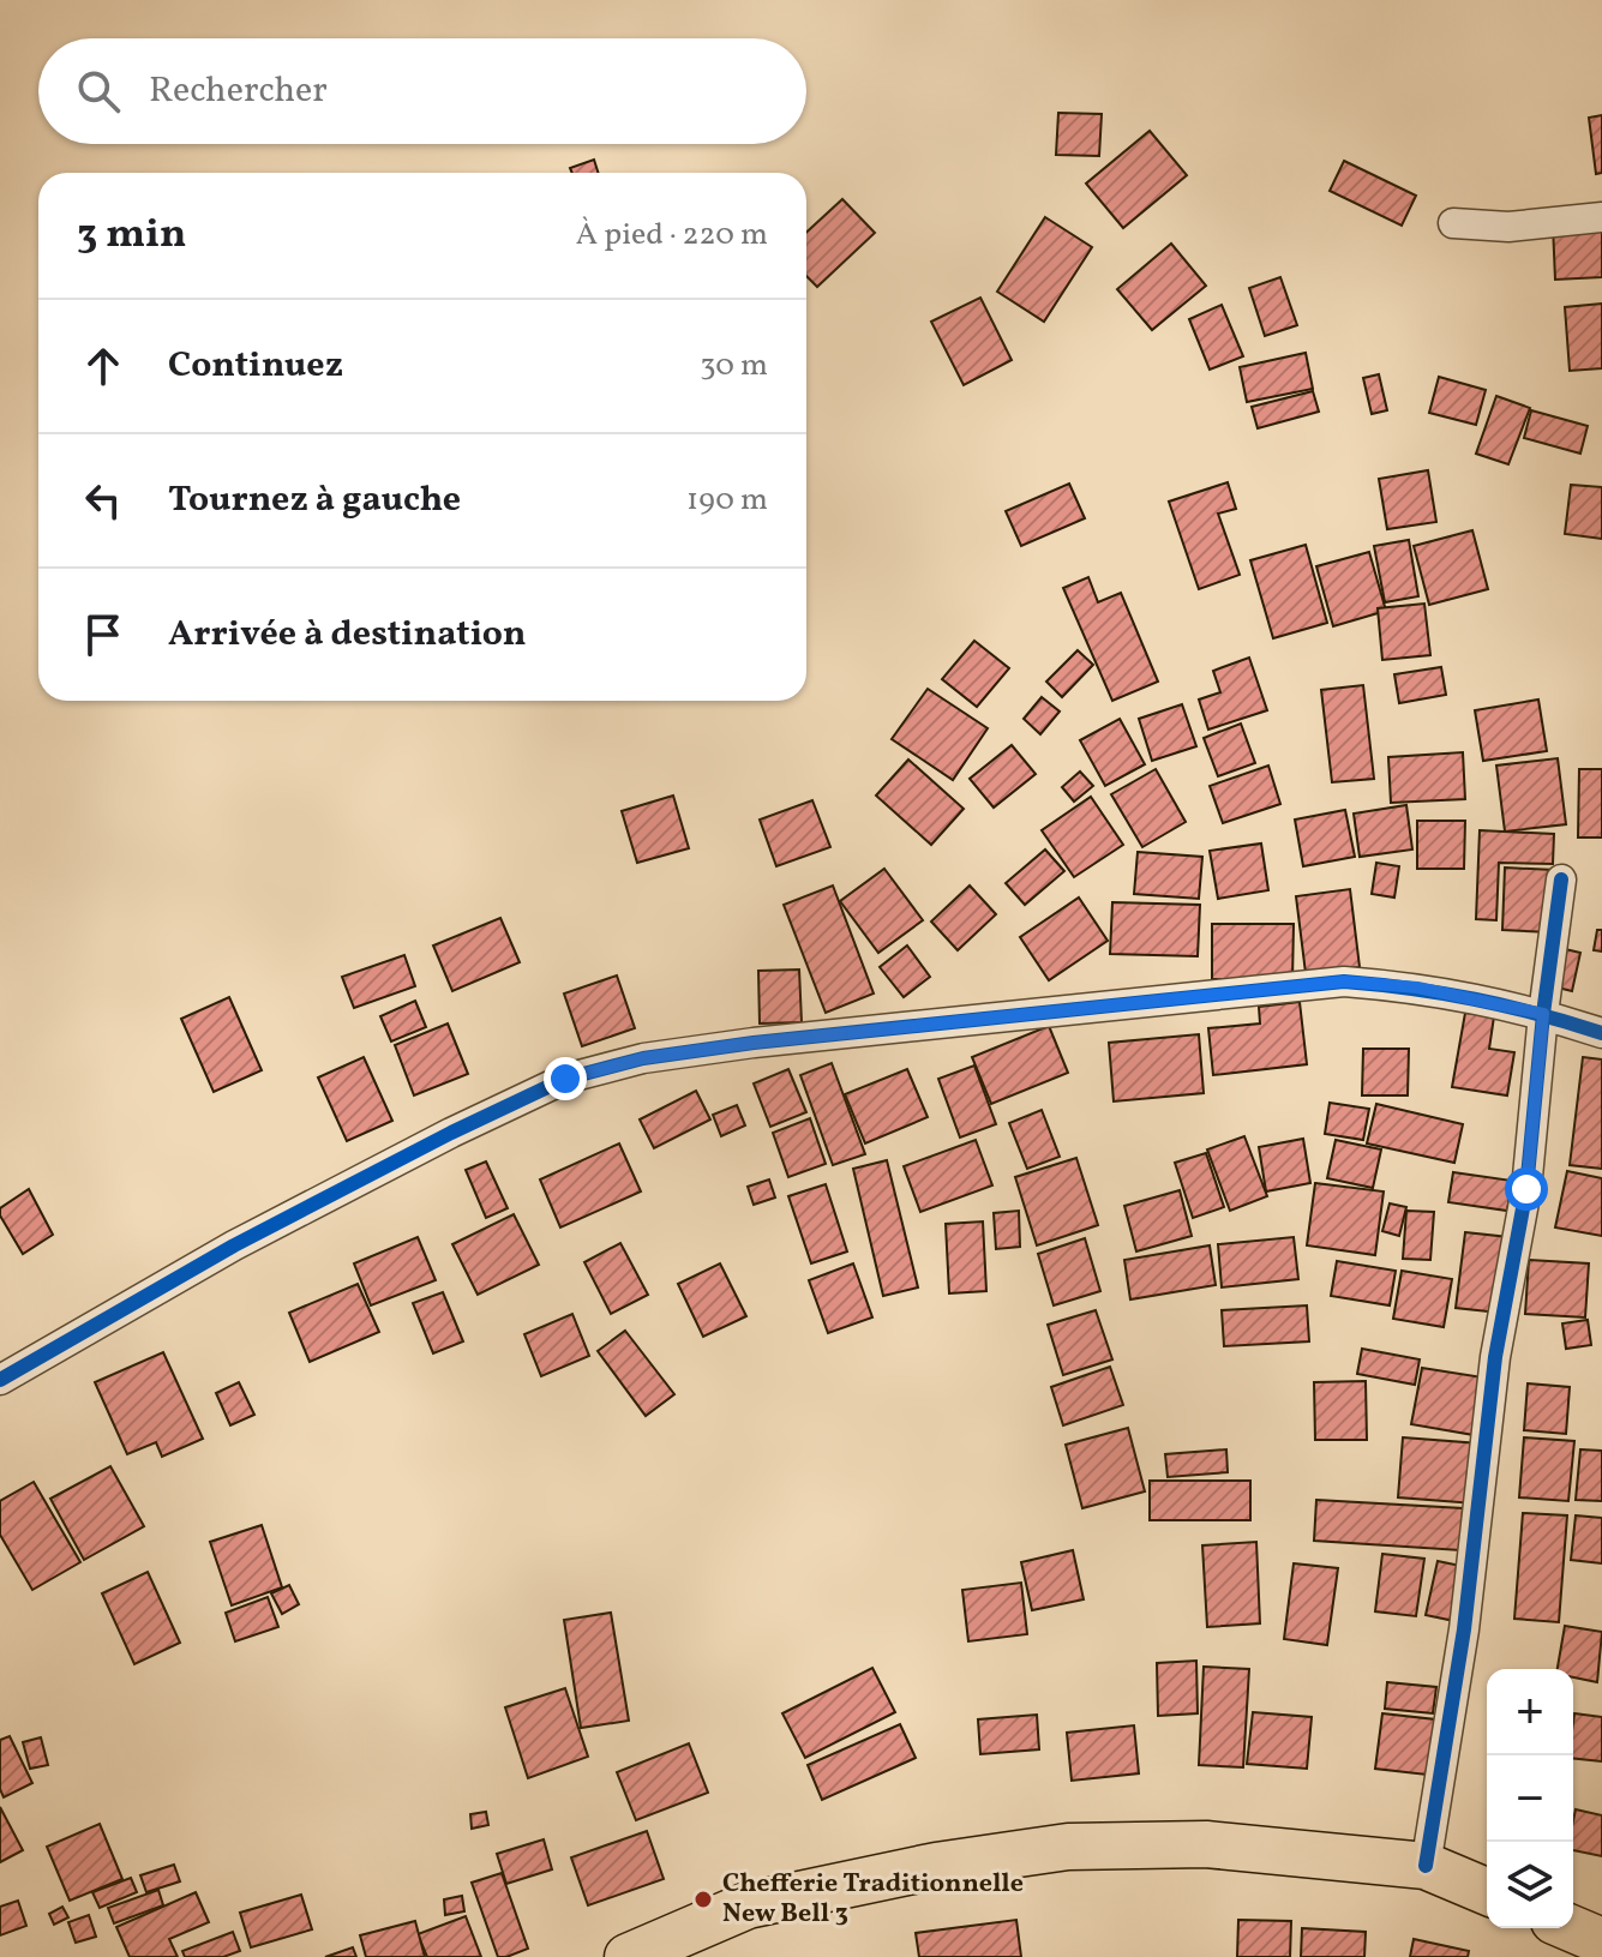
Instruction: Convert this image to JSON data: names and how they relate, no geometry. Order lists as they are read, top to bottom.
{
  "places": ["Chefferie Traditionnelle New Bell 3"],
  "page": {
    "search": "Rechercher",
    "heading": ["3 min", "À pied · 220 m"],
    "list": [
      ["Continuez", "30 m"],
      ["Tournez à gauche", "190 m"],
      "Arrivée à destination"
    ],
    "map_buttons": ["+", "−"]
  }
}
